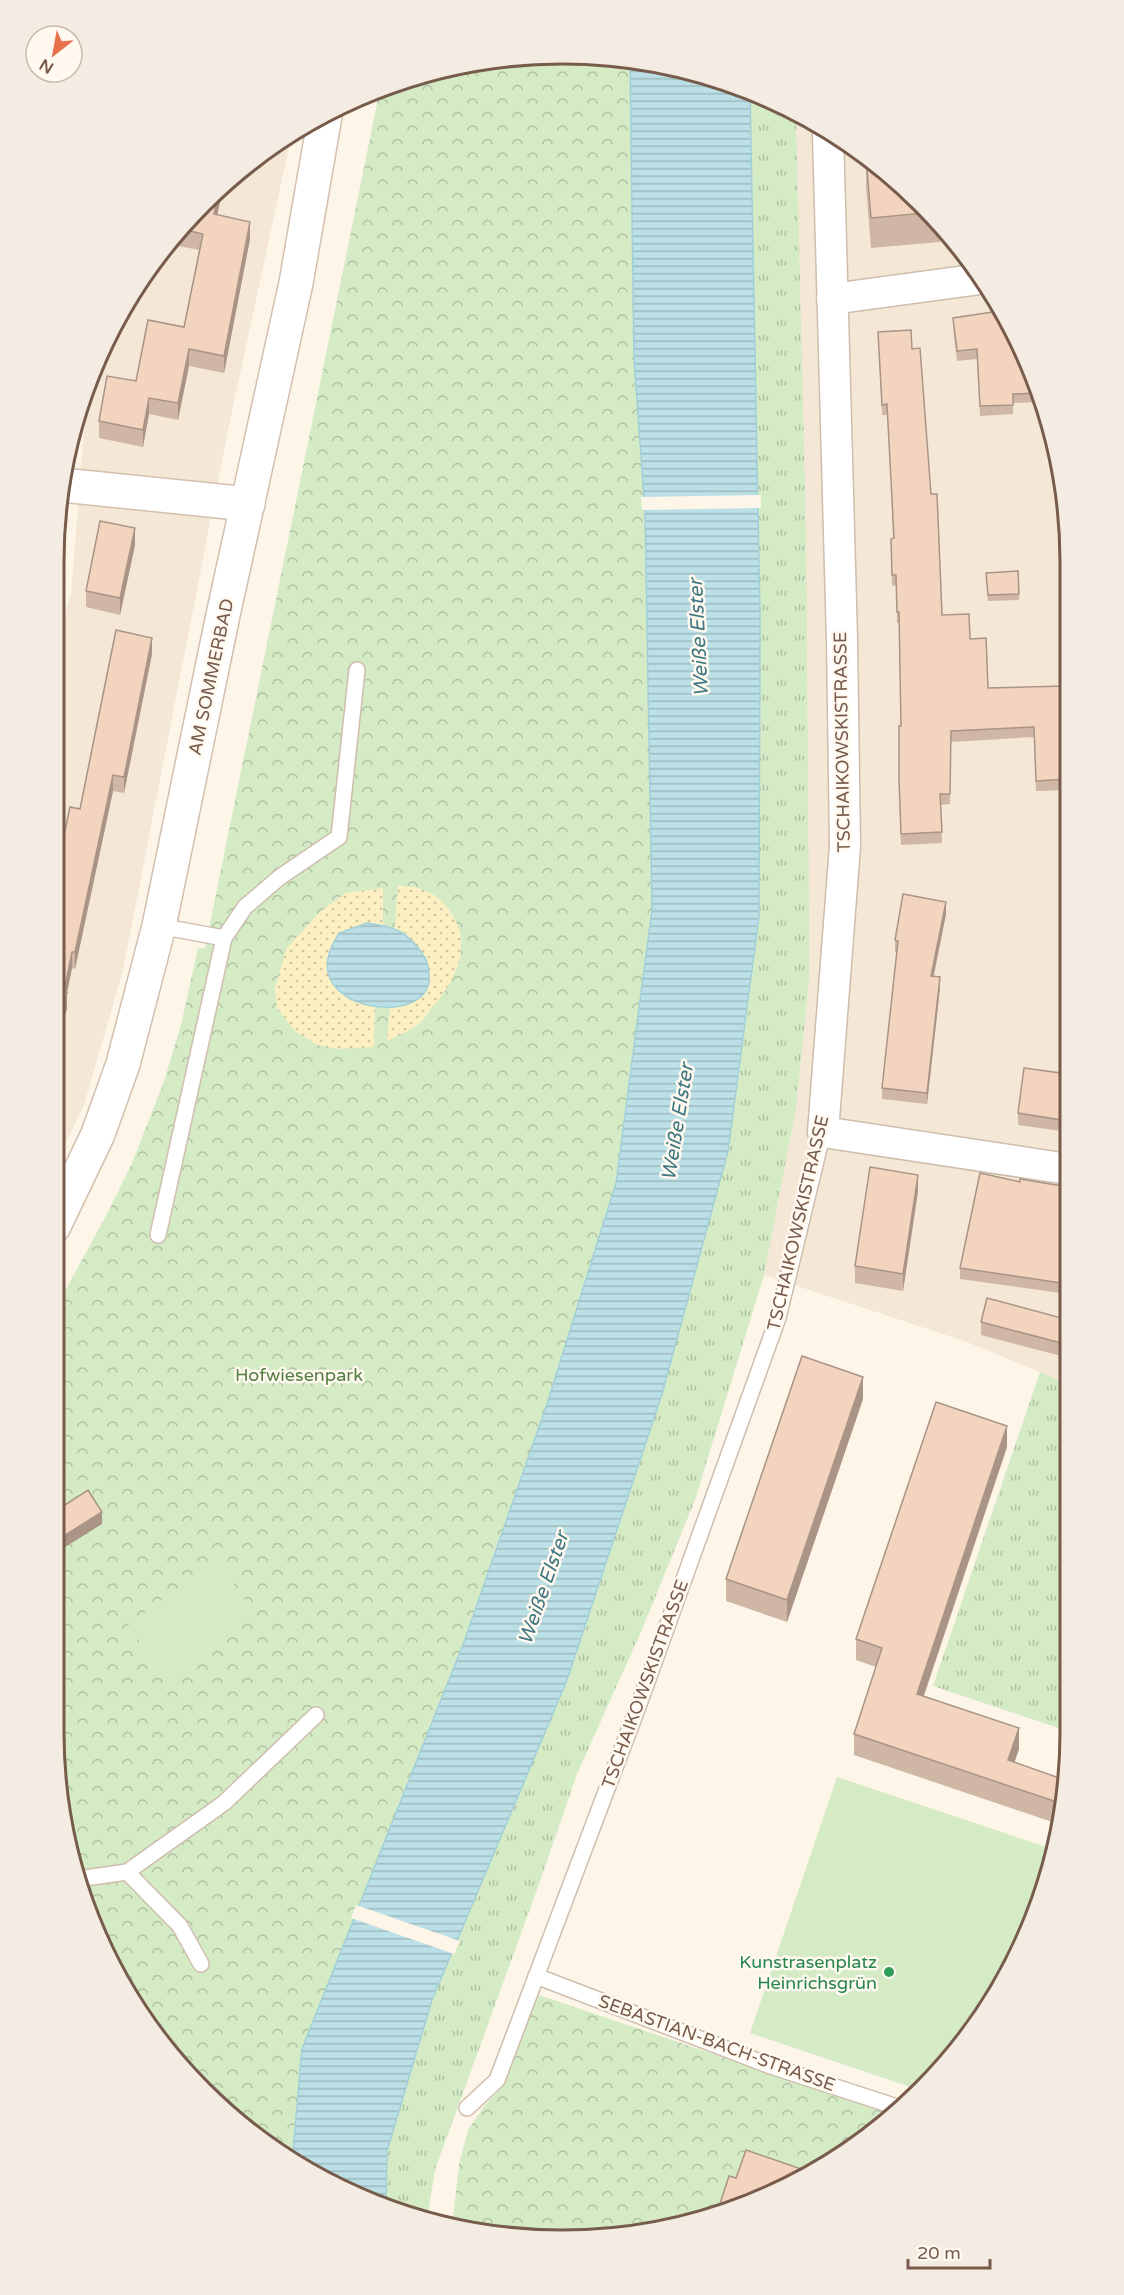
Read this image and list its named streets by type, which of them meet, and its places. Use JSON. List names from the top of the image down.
{
  "streets": {
    "main road": ["AM SOMMERBAD"],
    "street": ["TSCHAIKOWSKISTRASSE"],
    "lane": ["SEBASTIAN-BACH-STRASSE"]
  },
  "crossings": [
    ["TSCHAIKOWSKISTRASSE", "SEBASTIAN-BACH-STRASSE"]
  ],
  "water": ["Weiße Elster"],
  "parks": ["Hofwiesenpark"],
  "places": ["Kunstrasenplatz Heinrichsgrün"],
  "scale_bar": "20 m",
  "north": "bottom left"
}
